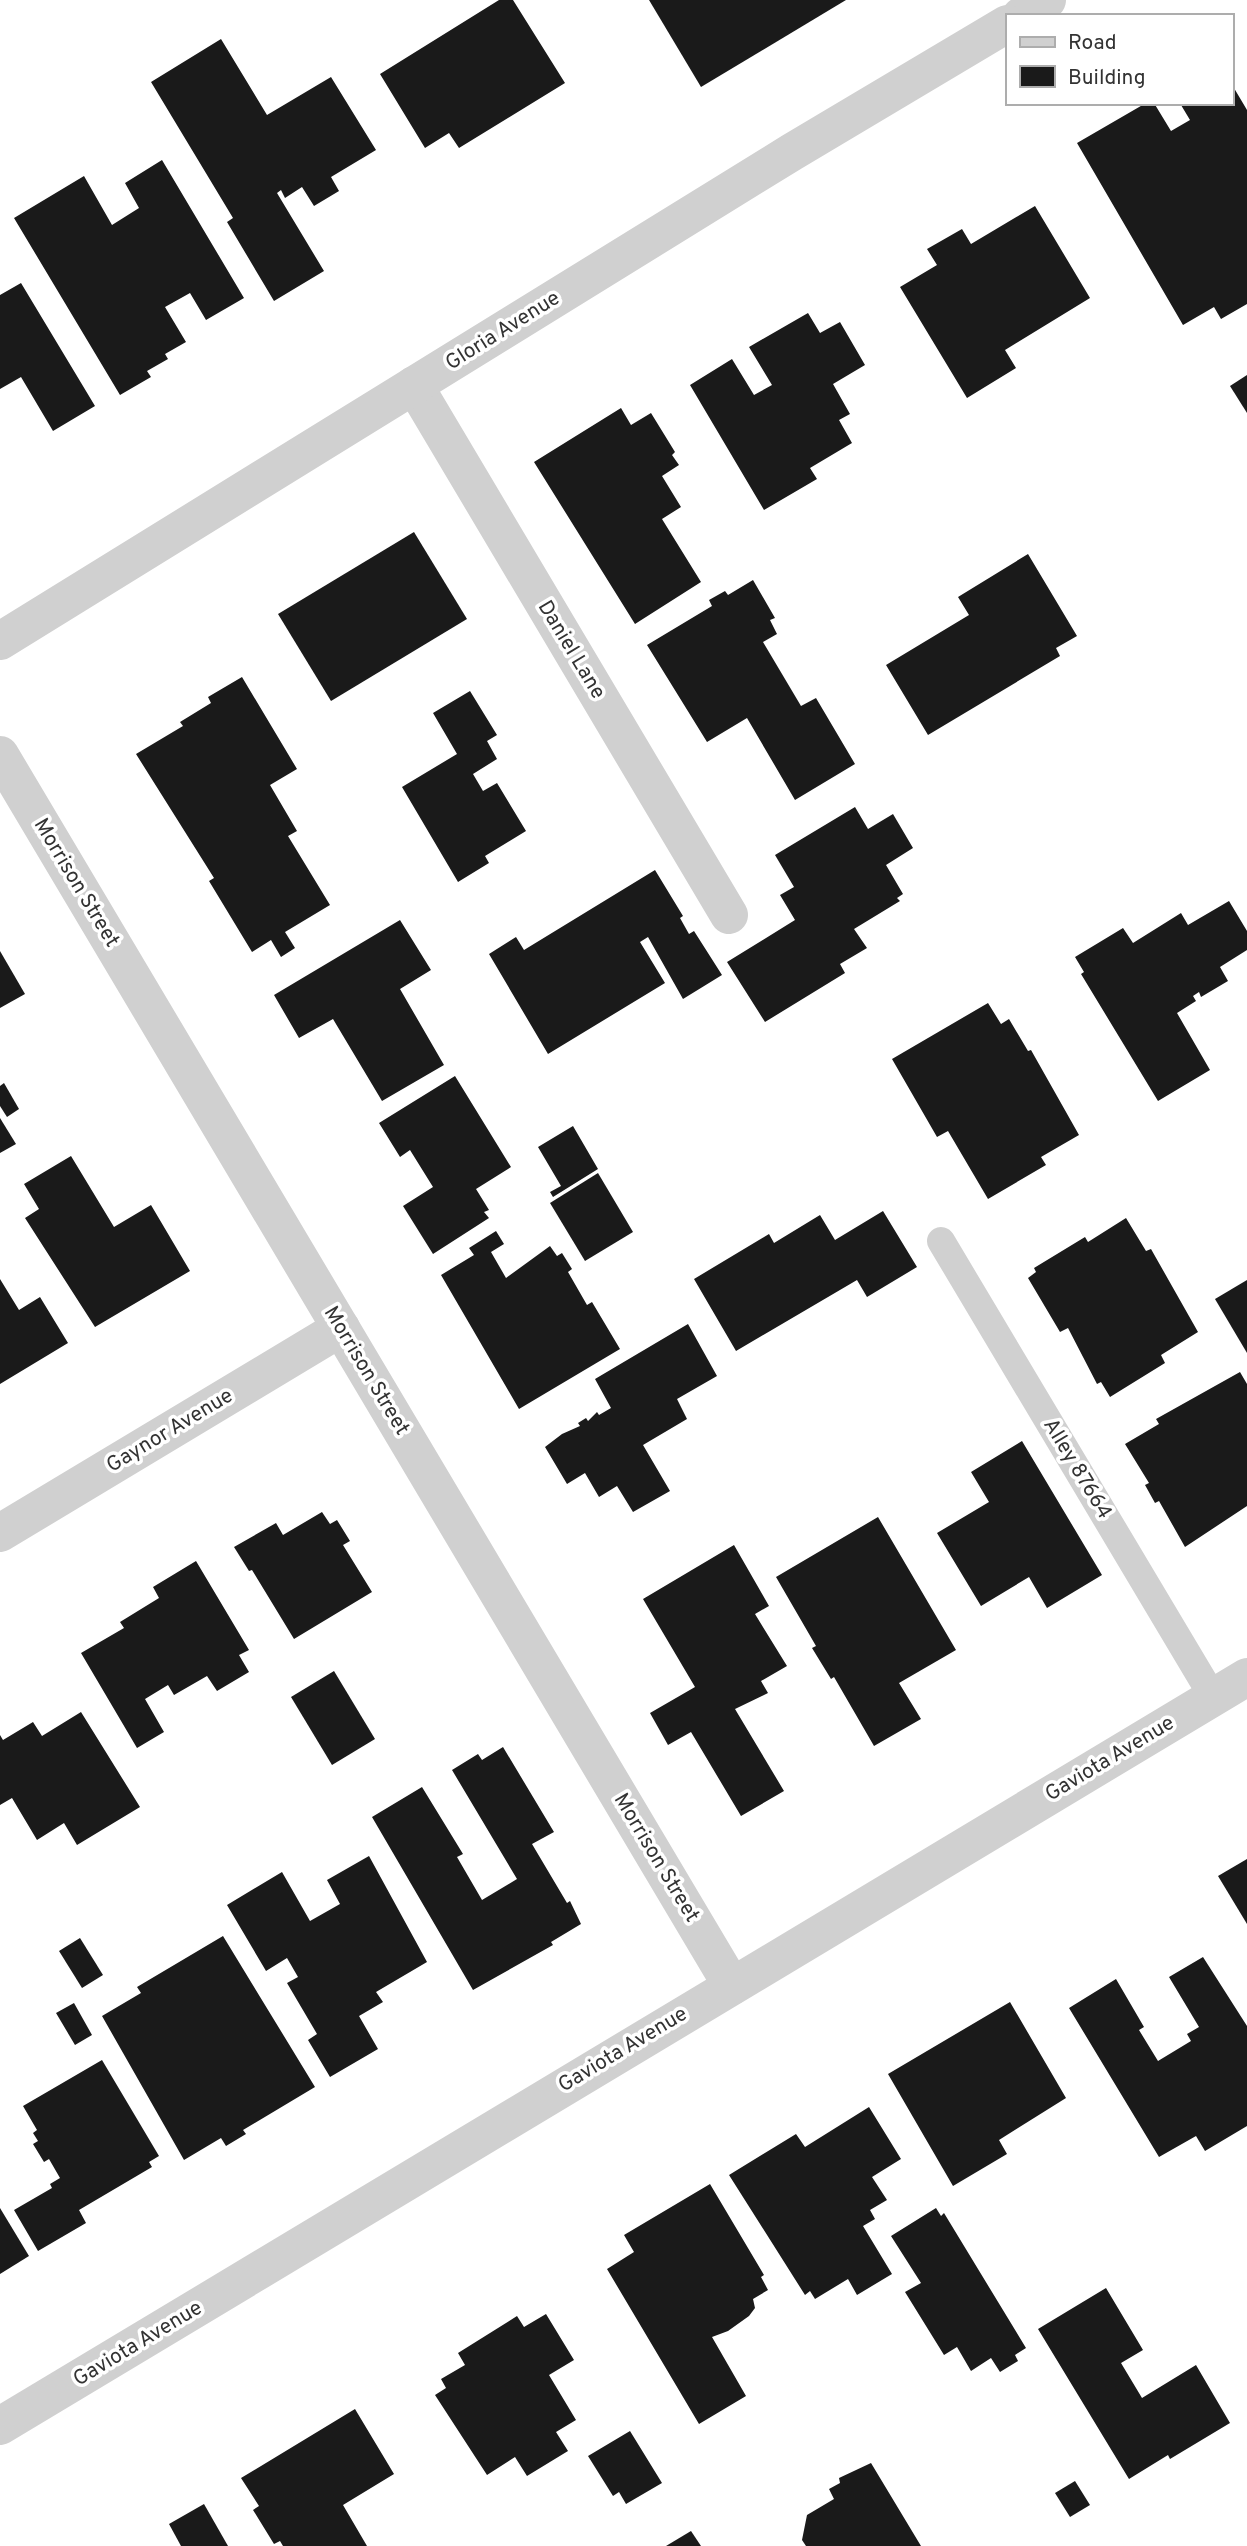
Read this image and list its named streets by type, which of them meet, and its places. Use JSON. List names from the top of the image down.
{
  "streets": {
    "street": [
      "Gloria Avenue",
      "Daniel Lane",
      "Morrison Street",
      "Gaynor Avenue",
      "Gaviota Avenue"
    ],
    "lane": ["Alley 87664"]
  },
  "crossings": [
    ["Gloria Avenue", "Daniel Lane"],
    ["Morrison Street", "Gaynor Avenue"],
    ["Morrison Street", "Gaviota Avenue"],
    ["Alley 87664", "Gaviota Avenue"]
  ],
  "legend": ["Road", "Building"]
}
